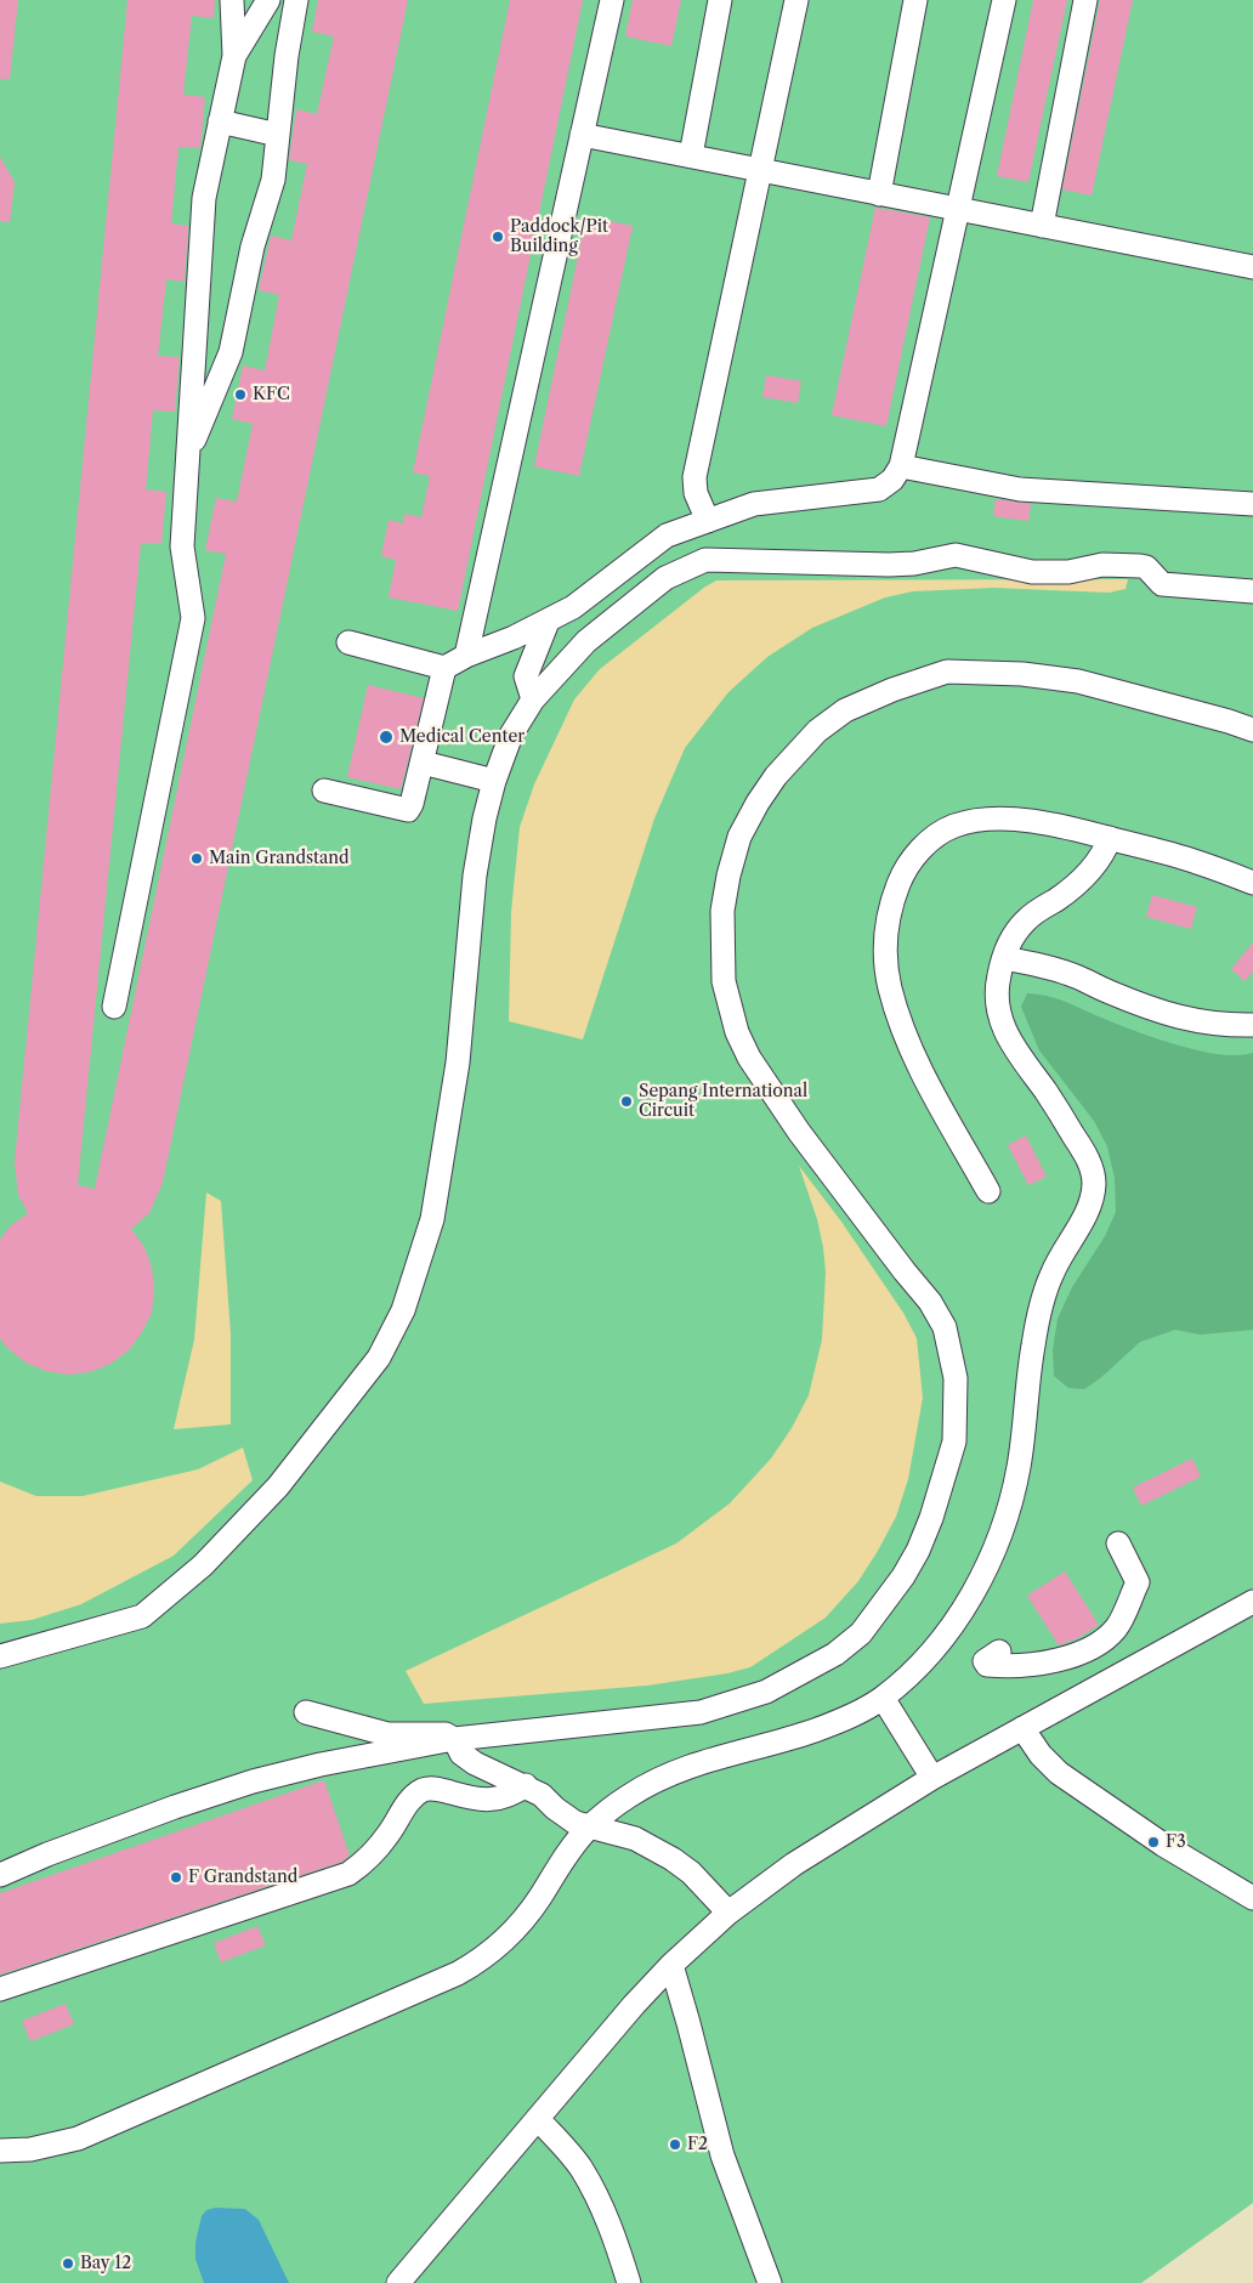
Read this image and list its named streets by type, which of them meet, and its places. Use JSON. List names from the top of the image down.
{
  "places": [
    "Paddock/Pit Building",
    "KFC",
    "Medical Center",
    "Main Grandstand",
    "Sepang International Circuit",
    "F3",
    "F Grandstand",
    "F2",
    "Bay 12"
  ]
}
